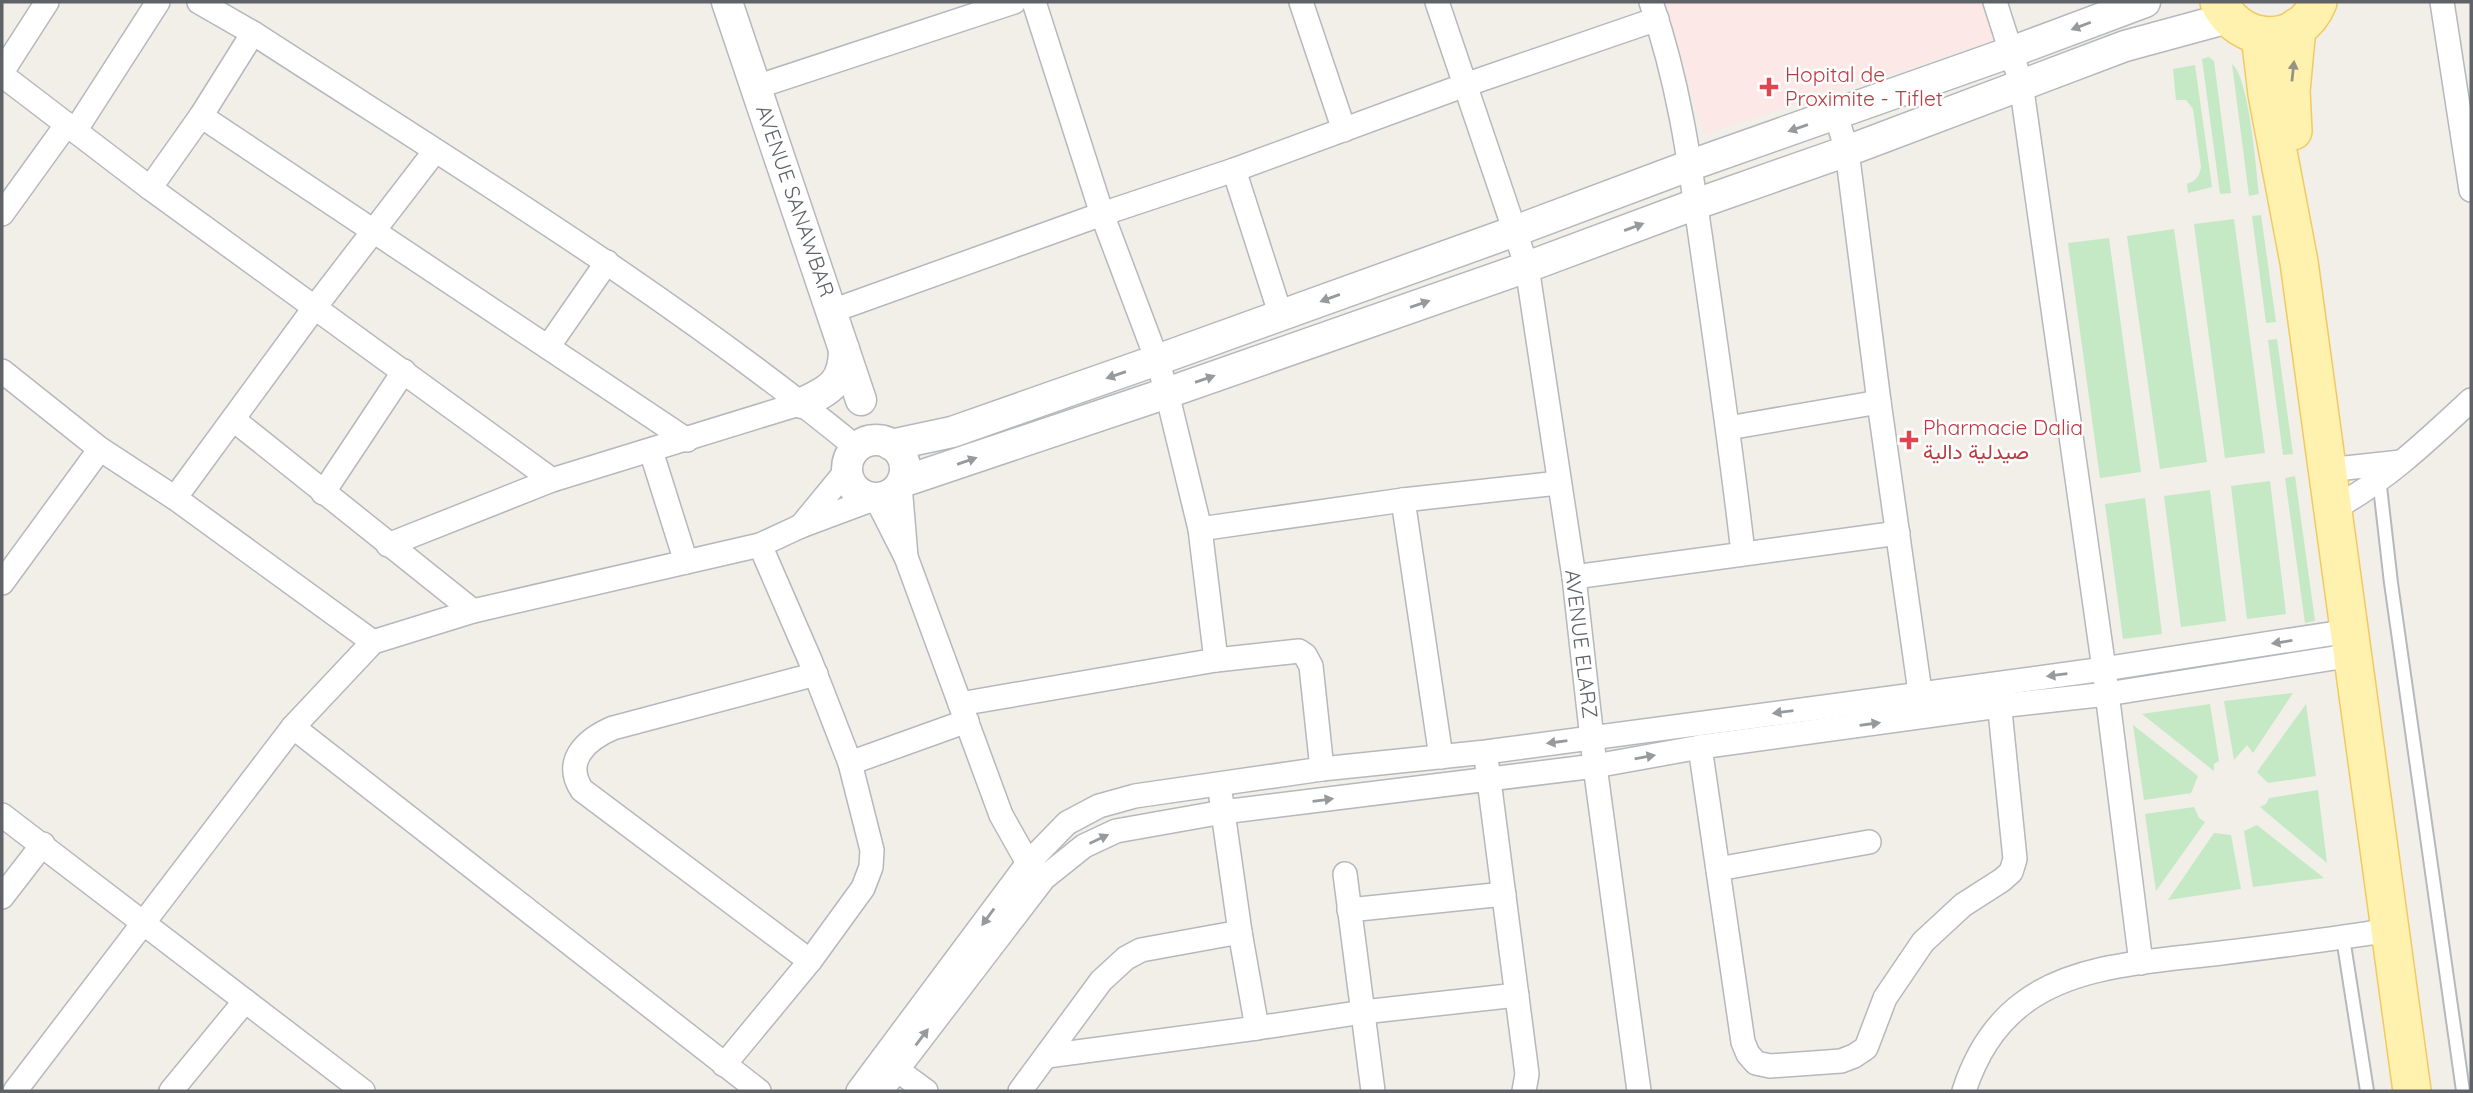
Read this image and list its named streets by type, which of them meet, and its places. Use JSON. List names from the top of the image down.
{
  "streets": {
    "street": ["AVENUE SANAWBAR", "AVENUE ELARZ"]
  },
  "places": {
    "health": ["Hopital de Proximite - Tiflet", "Pharmacie Dalia صيدلية دالية"]
  }
}
